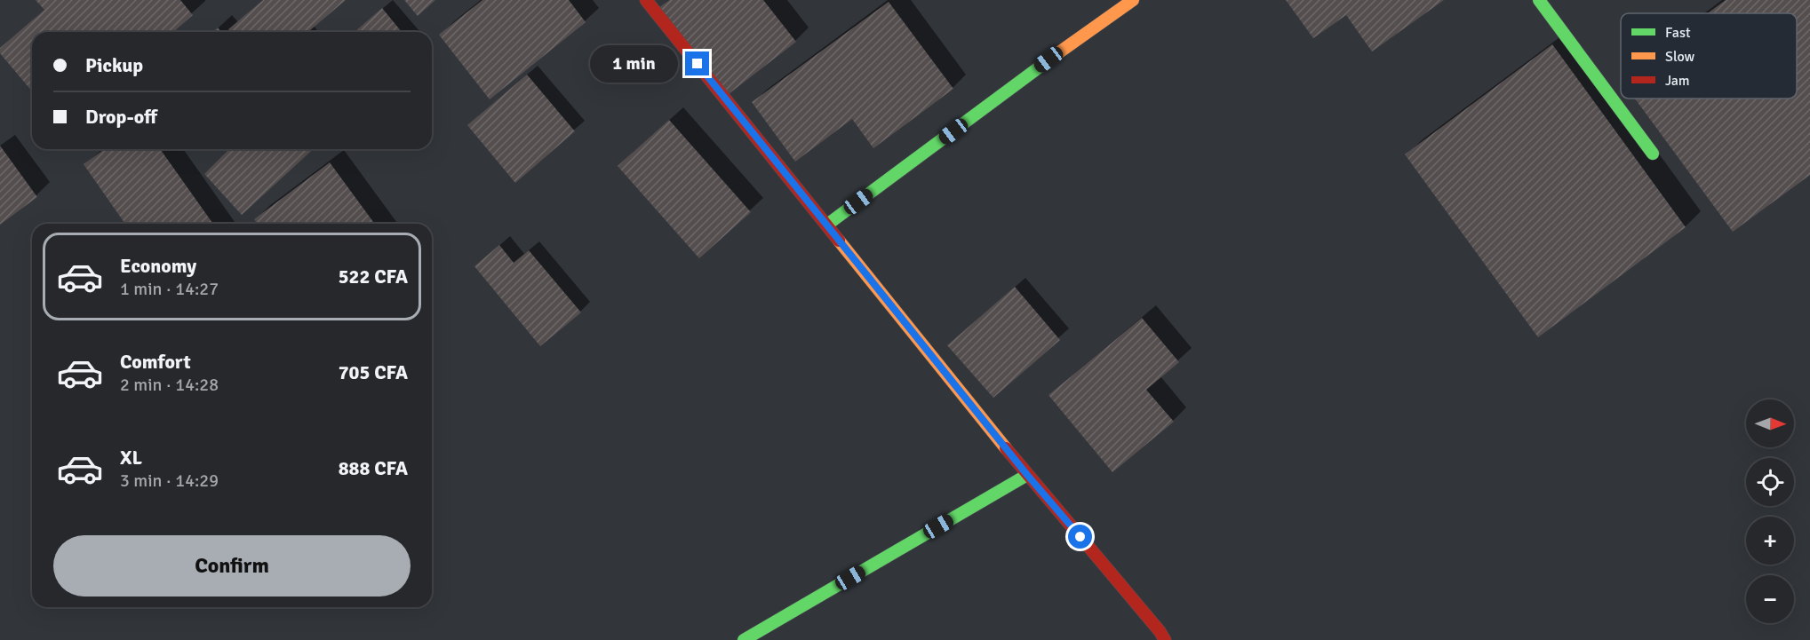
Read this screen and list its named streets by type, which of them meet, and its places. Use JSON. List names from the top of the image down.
{
  "legend": ["Fast", "Slow", "Jam"],
  "north": "right",
  "page": {
    "banner": ["Pickup", "Drop-off"],
    "bubble": "1 min",
    "list": [
      {
        "name": "Economy",
        "note": "1 min · 14:27",
        "value": "522 CFA"
      },
      {
        "name": "Comfort",
        "note": "2 min · 14:28",
        "value": "705 CFA"
      },
      {
        "name": "XL",
        "note": "3 min · 14:29",
        "value": "888 CFA"
      }
    ],
    "map_buttons": ["+", "−"],
    "buttons": "Confirm"
  }
}
